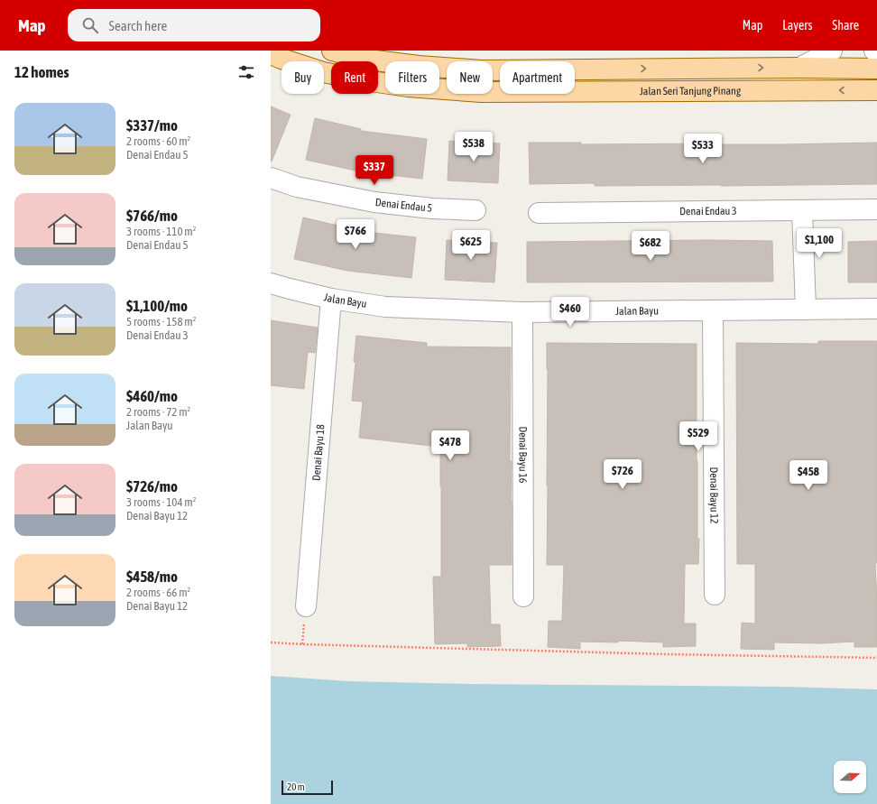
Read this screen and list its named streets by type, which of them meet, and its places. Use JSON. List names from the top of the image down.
{
  "streets": {
    "main road": ["Jalan Seri Tanjung Pinang"],
    "street": [
      "Denai Endau 5",
      "Denai Endau 3",
      "Jalan Bayu",
      "Denai Bayu 18",
      "Denai Bayu 16",
      "Denai Bayu 12"
    ]
  },
  "crossings": [
    ["Jalan Bayu", "Denai Bayu 18"],
    ["Jalan Bayu", "Denai Bayu 16"],
    ["Jalan Bayu", "Denai Bayu 12"]
  ],
  "scale_bar": "20 m",
  "north": "right",
  "page": {
    "header": "Map",
    "search": "Search here",
    "nav": ["Map", "Layers", "Share"],
    "heading": "12 homes",
    "chip": [
      "Buy",
      "Rent",
      "Filters",
      "New",
      "Apartment"
    ],
    "list": [
      {
        "name": "$337/mo",
        "note": "2 rooms · 60 m² · Denai Endau 5"
      },
      {
        "name": "$766/mo",
        "note": "3 rooms · 110 m² · Denai Endau 5"
      },
      {
        "name": "$1,100/mo",
        "note": "5 rooms · 158 m² · Denai Endau 3"
      },
      {
        "name": "$460/mo",
        "note": "2 rooms · 72 m² · Jalan Bayu"
      },
      {
        "name": "$726/mo",
        "note": "3 rooms · 104 m² · Denai Bayu 12"
      },
      {
        "name": "$458/mo",
        "note": "2 rooms · 66 m² · Denai Bayu 12"
      }
    ],
    "price": [
      "$538",
      "$533",
      "$337",
      "$766",
      "$1,100",
      "$625",
      "$682",
      "$460",
      "$529",
      "$478",
      "$726",
      "$458"
    ],
    "scale": "20 m"
  }
}
